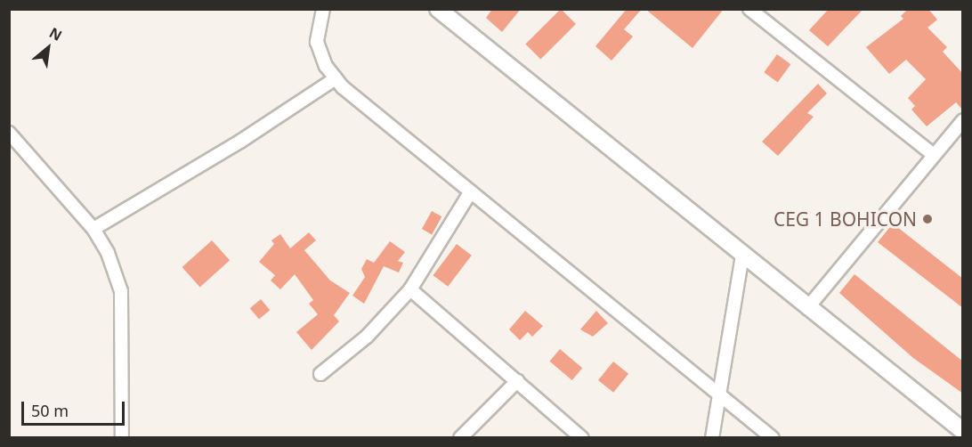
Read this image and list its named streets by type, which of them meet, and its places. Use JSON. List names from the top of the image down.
{
  "places": ["CEG 1 BOHICON"],
  "scale_bar": "50 m",
  "north": "top right"
}
